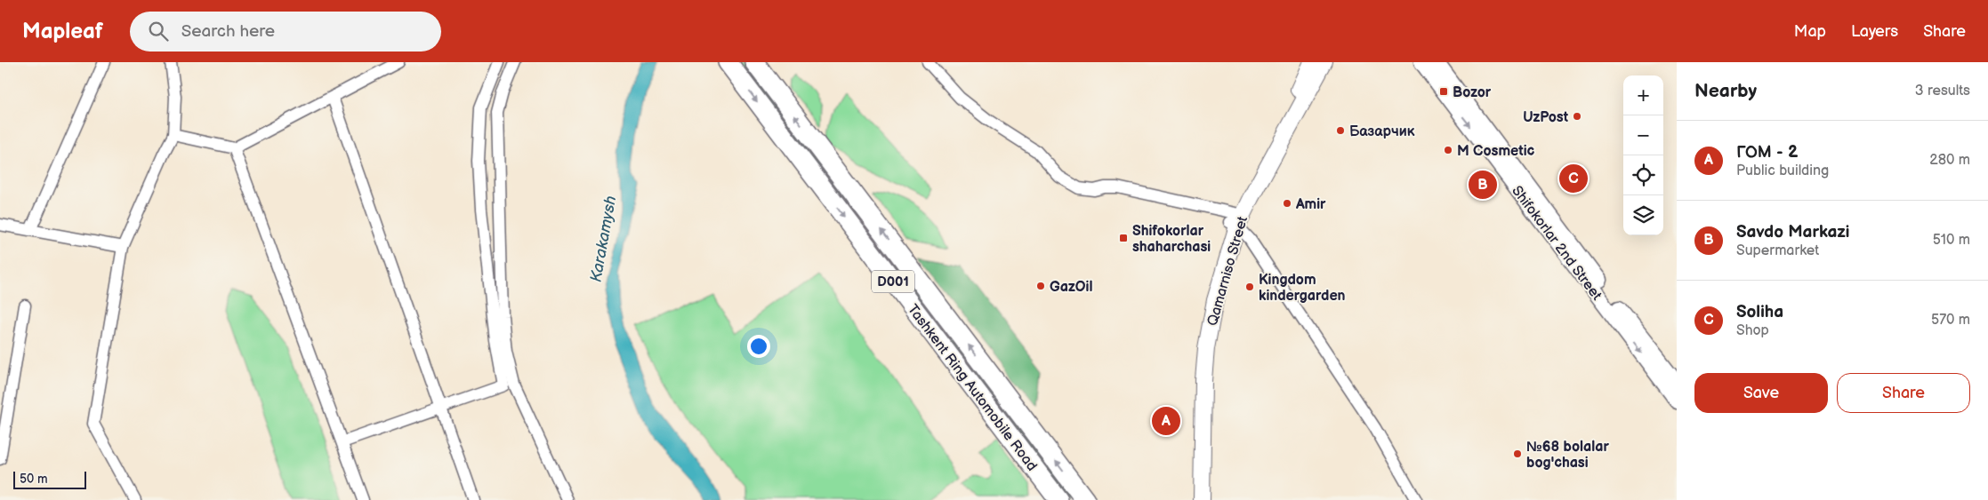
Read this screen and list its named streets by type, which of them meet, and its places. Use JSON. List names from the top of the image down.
{
  "streets": {
    "highway": ["D001", "Tashkent Ring Automobile Road"],
    "main road": ["Qamarniso Street"],
    "street": ["Shifokorlar 2nd Street"]
  },
  "water": ["Karakamysh"],
  "places": {
    "transit": ["Bozor", "Shifokorlar shaharchasi"],
    "other": [
      "UzPost",
      "Базарчик",
      "M Cosmetic",
      "Amir",
      "GazOil",
      "Kingdom kindergarden",
      "№68 bolalar bog'chasi"
    ]
  },
  "scale_bar": "50 m",
  "page": {
    "header": "Mapleaf",
    "search": "Search here",
    "nav": ["Map", "Layers", "Share"],
    "heading": ["Nearby", "3 results"],
    "map_buttons": ["+", "−"],
    "list": [
      {
        "mark": "A",
        "name": "ГОМ - 2",
        "note": "Public building",
        "value": "280 m"
      },
      {
        "mark": "B",
        "name": "Savdo Markazi",
        "note": "Supermarket",
        "value": "510 m"
      },
      {
        "mark": "C",
        "name": "Soliha",
        "note": "Shop",
        "value": "570 m"
      }
    ],
    "pins": ["C", "B", "A"],
    "buttons": ["Save", "Share"],
    "scale": "50 m"
  }
}
